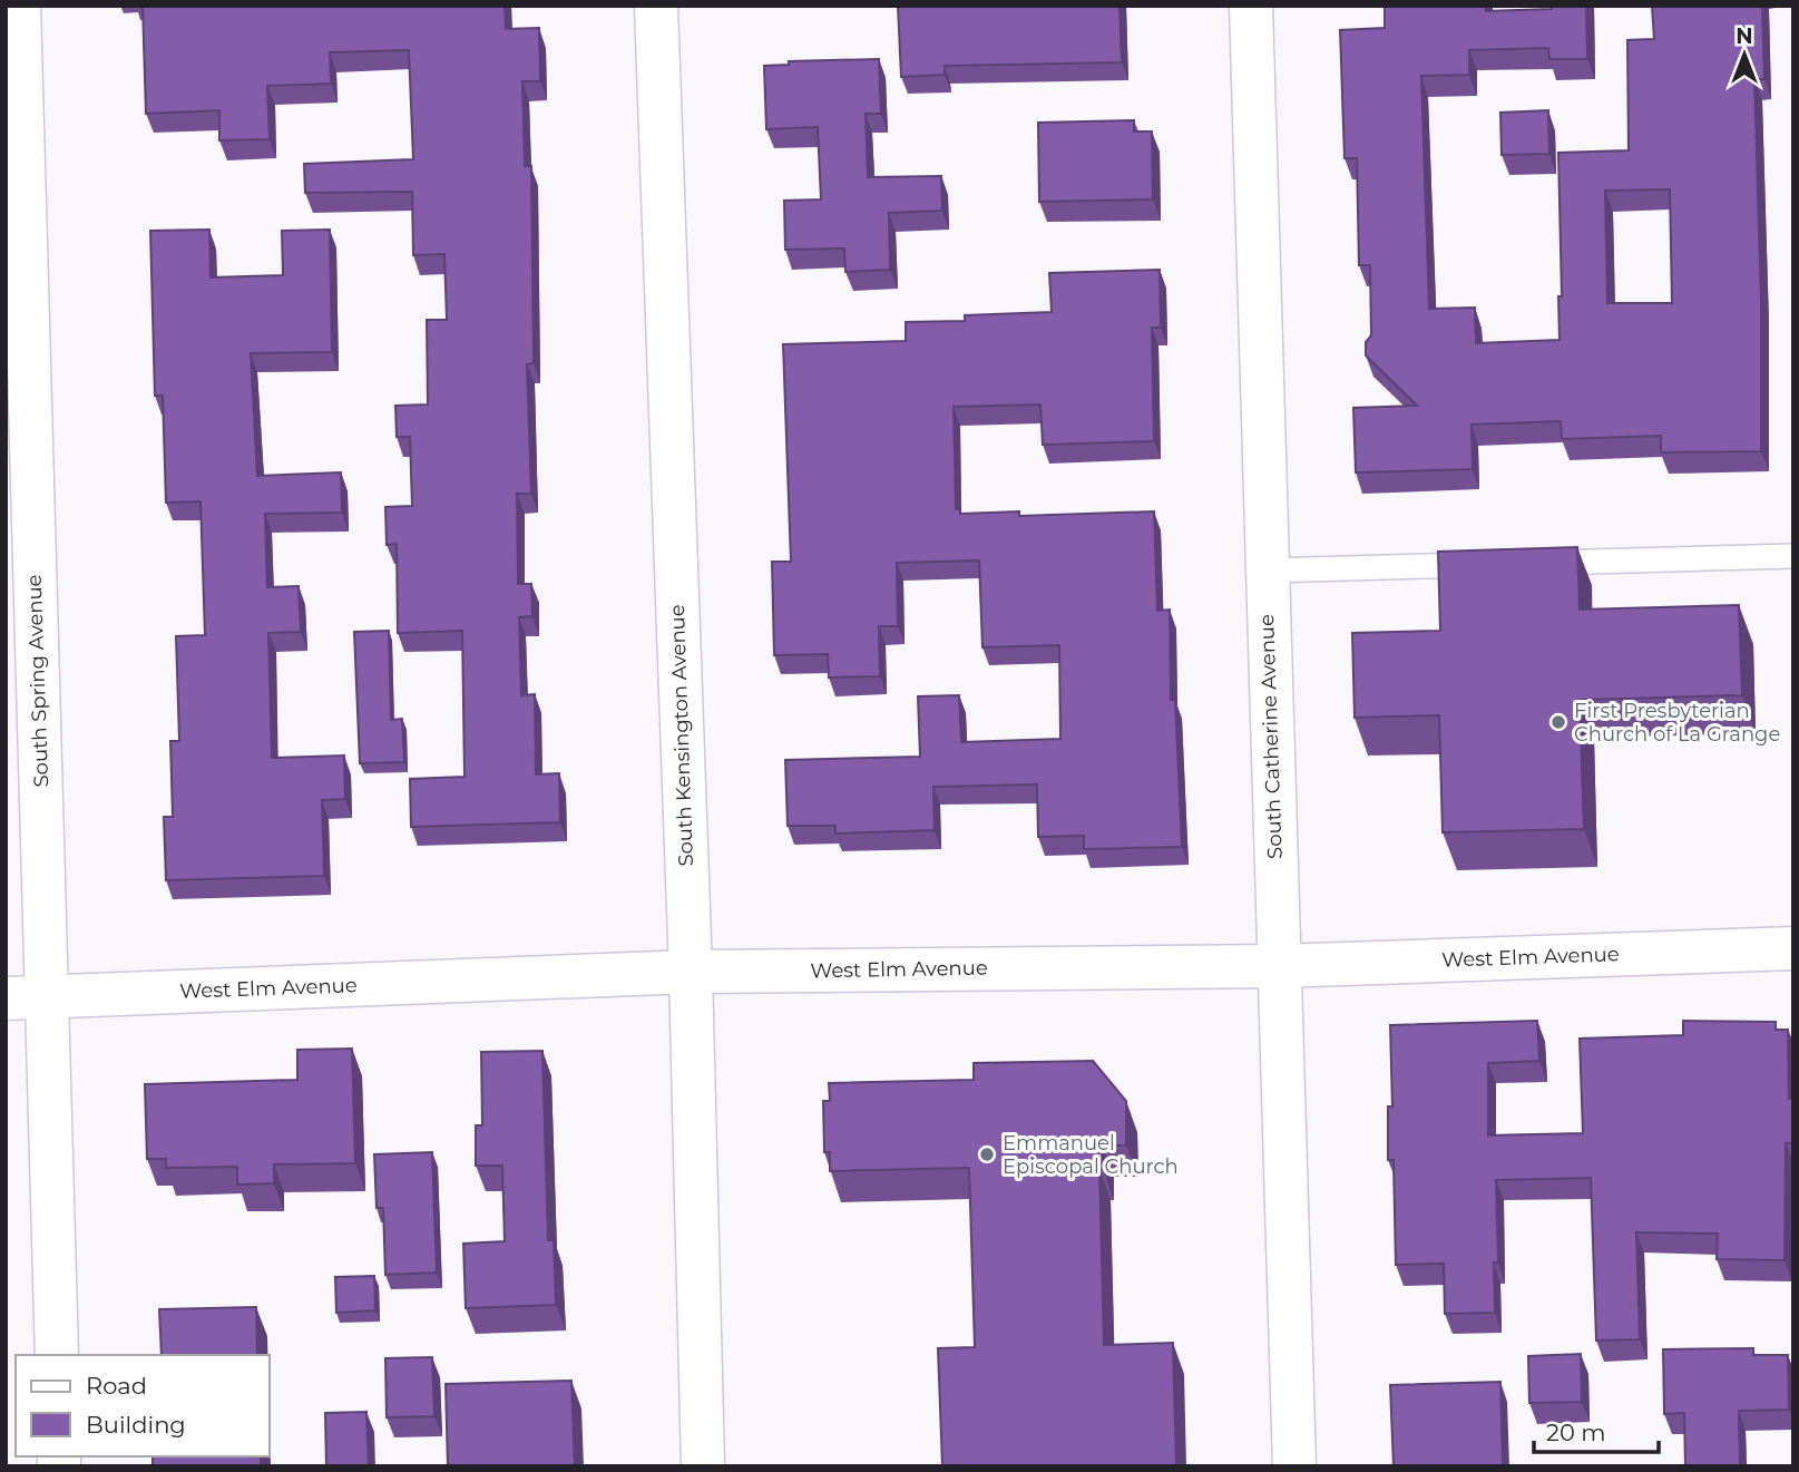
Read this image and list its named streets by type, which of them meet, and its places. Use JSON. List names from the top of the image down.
{
  "streets": {
    "street": [
      "South Spring Avenue",
      "South Kensington Avenue",
      "South Catherine Avenue",
      "West Elm Avenue"
    ]
  },
  "crossings": [
    ["South Spring Avenue", "West Elm Avenue"],
    ["South Kensington Avenue", "West Elm Avenue"],
    ["South Catherine Avenue", "West Elm Avenue"]
  ],
  "places": ["First Presbyterian Church of La Grange", "Emmanuel Episcopal Church"],
  "legend": ["Road", "Building"],
  "scale_bar": "20 m",
  "north": "top"
}
